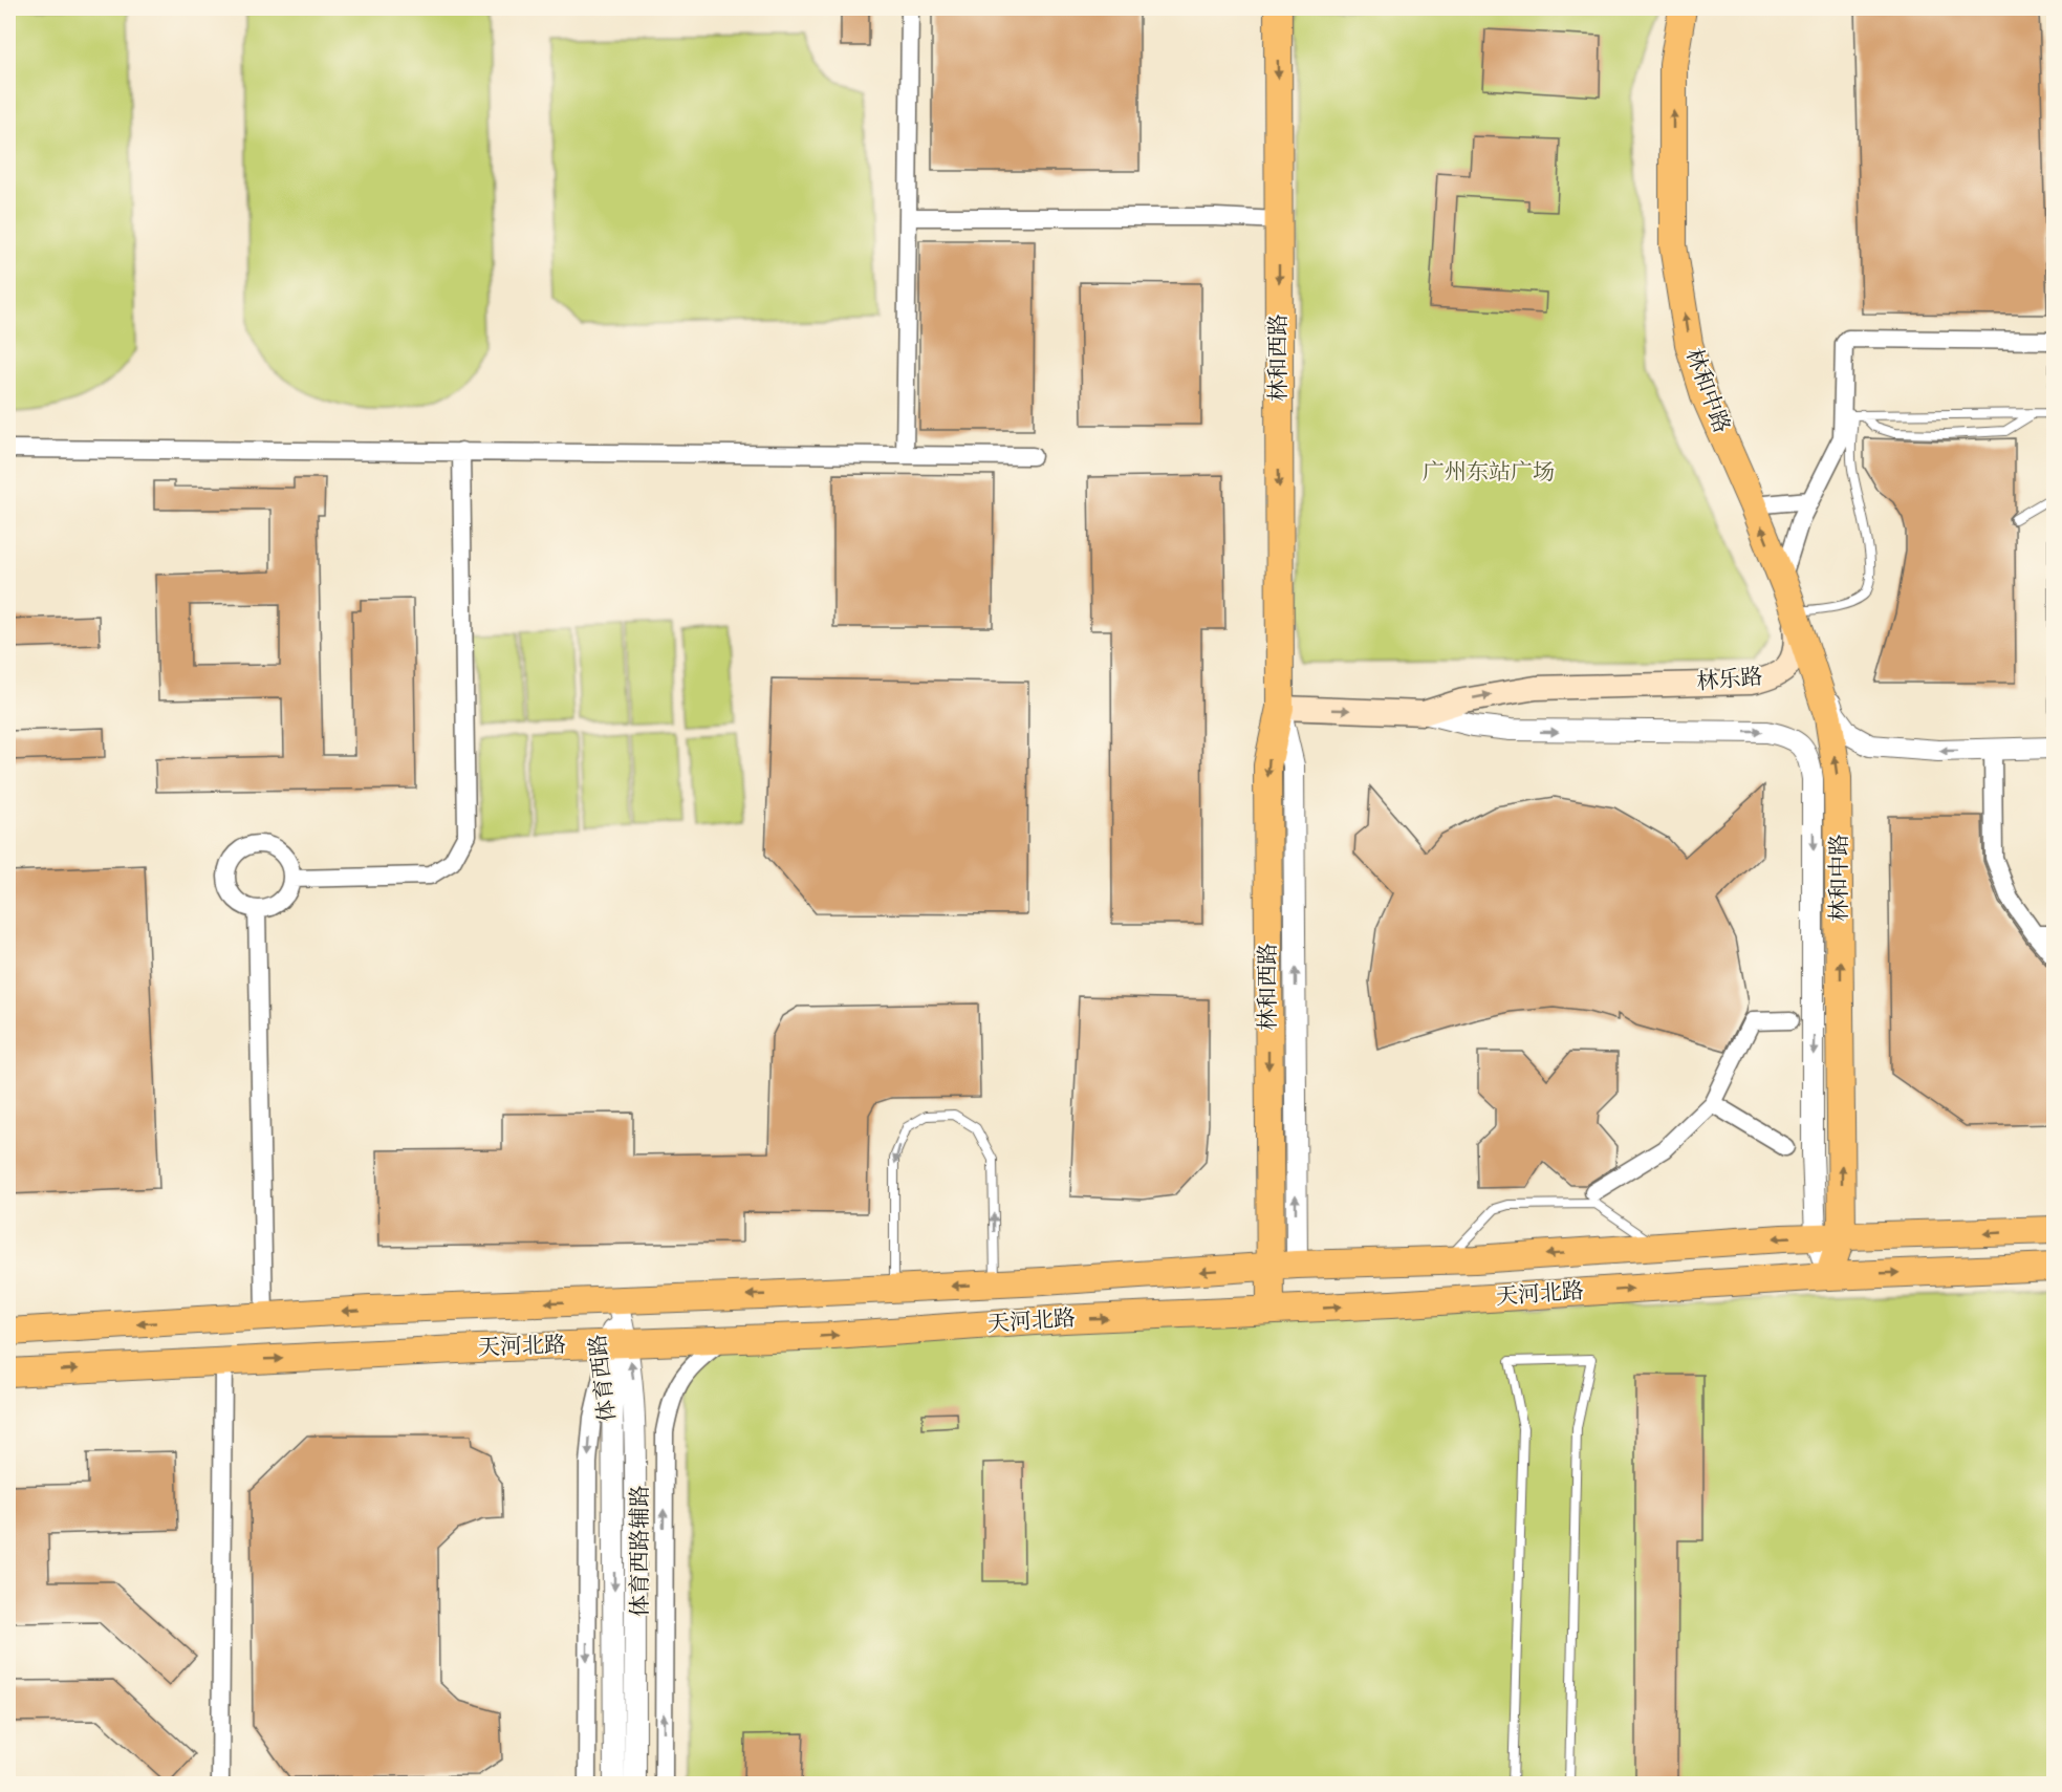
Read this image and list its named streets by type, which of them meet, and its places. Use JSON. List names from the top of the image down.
{
  "streets": {
    "main road": [
      "林和西路",
      "林和中路",
      "林乐路",
      "天河北路"
    ],
    "street": ["体育西路", "体育西路辅路"]
  },
  "crossings": [
    ["林和西路", "林乐路"],
    ["林和西路", "天河北路"],
    ["林和中路", "林乐路"],
    ["林和中路", "天河北路"],
    ["天河北路", "体育西路"],
    ["天河北路", "体育西路辅路"]
  ],
  "one_way": ["林乐路"],
  "parks": ["广州东站广场"]
}
